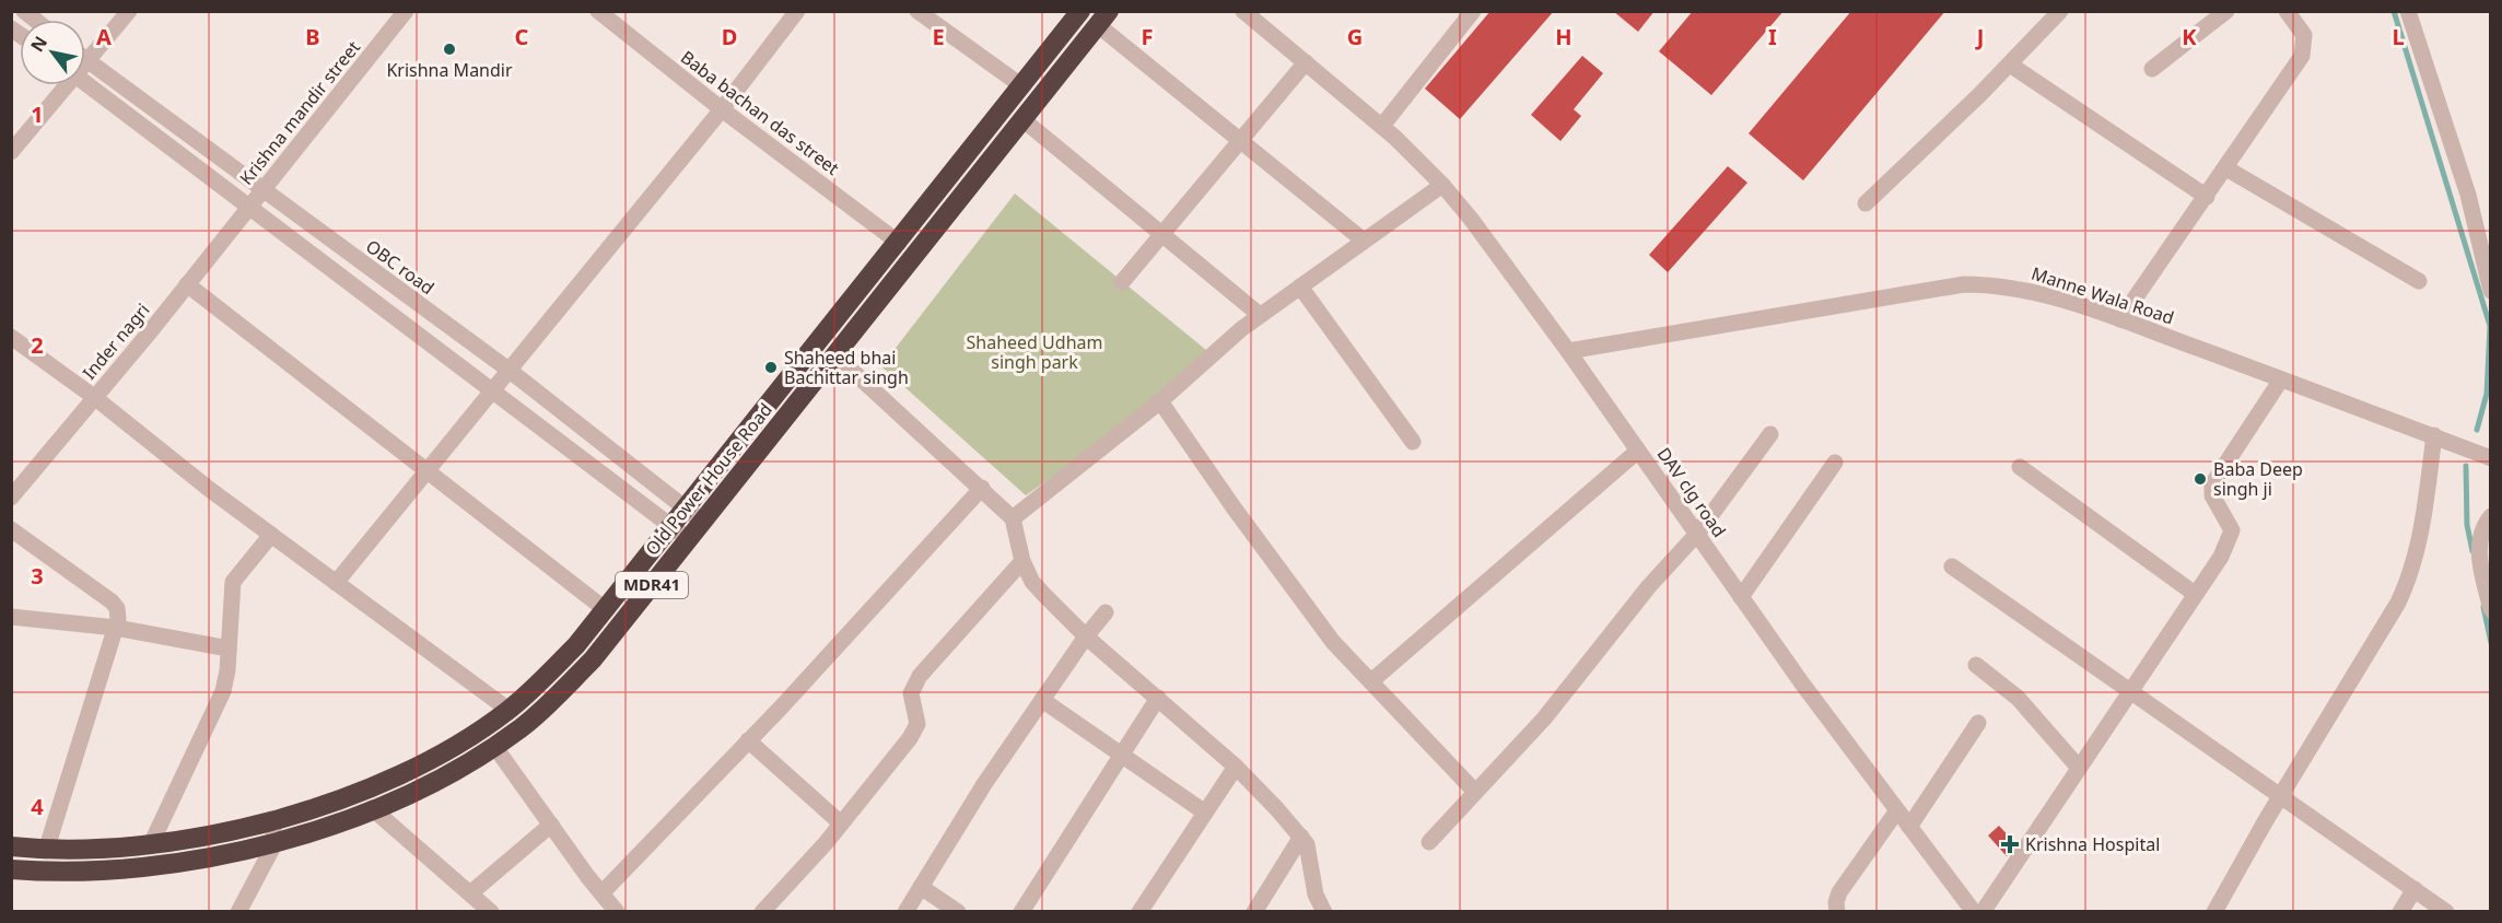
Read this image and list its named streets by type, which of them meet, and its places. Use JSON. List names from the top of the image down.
{
  "streets": {
    "highway": ["Old Power House Road", "MDR41"],
    "street": [
      "Krishna mandir street",
      "Baba bachan das street",
      "OBC road",
      "Manne Wala Road",
      "Inder nagri",
      "DAV clg road"
    ]
  },
  "crossings": [
    ["Krishna mandir street", "OBC road"],
    ["Krishna mandir street", "Inder nagri"],
    ["Baba bachan das street", "Old Power House Road"],
    ["OBC road", "Old Power House Road"],
    ["Manne Wala Road", "DAV clg road"]
  ],
  "parks": ["Shaheed Udham singh park"],
  "places": {
    "other": ["Krishna Mandir", "Shaheed bhai Bachittar singh", "Baba Deep singh ji"],
    "health": ["Krishna Hospital"]
  },
  "north": "top left",
  "grid": {
    "columns": [
      "A",
      "B",
      "C",
      "D",
      "E",
      "F",
      "G",
      "H",
      "I",
      "J",
      "K",
      "L"
    ],
    "rows": [
      "1",
      "2",
      "3",
      "4"
    ]
  }
}
